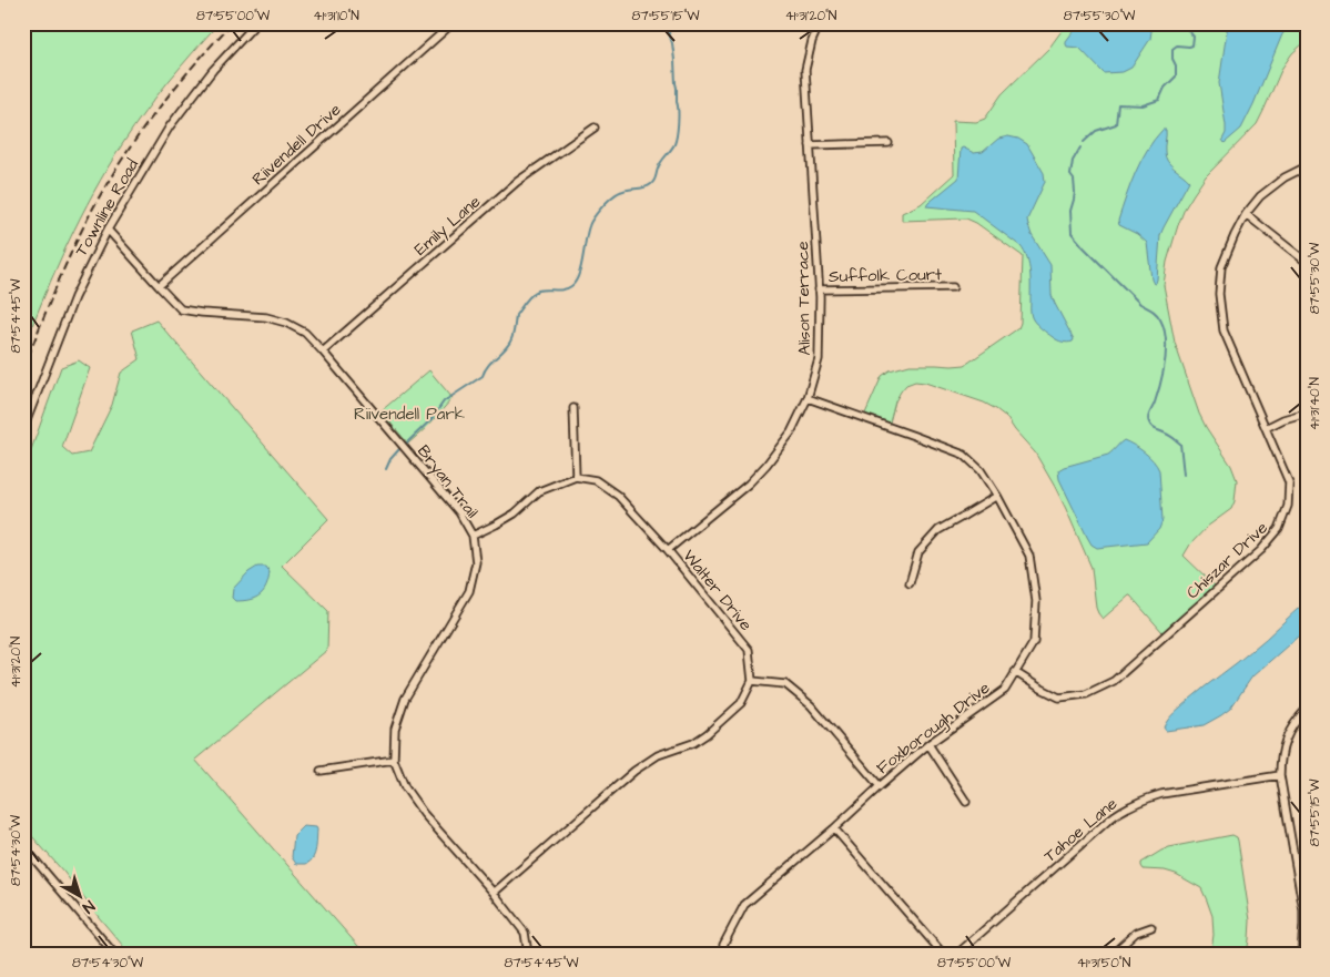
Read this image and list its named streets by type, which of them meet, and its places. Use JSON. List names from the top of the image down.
{
  "streets": {
    "street": [
      "Riivendell Drive",
      "Townline Road",
      "Emily Lane",
      "Suffolk Court",
      "Alison Terrace",
      "Bryan Trail",
      "Chiszar Drive",
      "Walter Drive",
      "Foxborough Drive",
      "Tahoe Lane"
    ]
  },
  "crossings": [
    ["Riivendell Drive", "Bryan Trail"],
    ["Townline Road", "Bryan Trail"],
    ["Emily Lane", "Bryan Trail"],
    ["Suffolk Court", "Alison Terrace"],
    ["Alison Terrace", "Walter Drive"],
    ["Alison Terrace", "Foxborough Drive"],
    ["Chiszar Drive", "Foxborough Drive"]
  ],
  "parks": ["Riivendell Park"],
  "north": "bottom right",
  "coordinates": [
    "87°55'00\"W",
    "41°31'10\"N",
    "87°55'15\"W",
    "41°31'20\"N",
    "87°55'30\"W",
    "87°54'45\"W",
    "41°31'40\"N",
    "87°54'30\"W",
    "41°31'50\"N"
  ]
}
